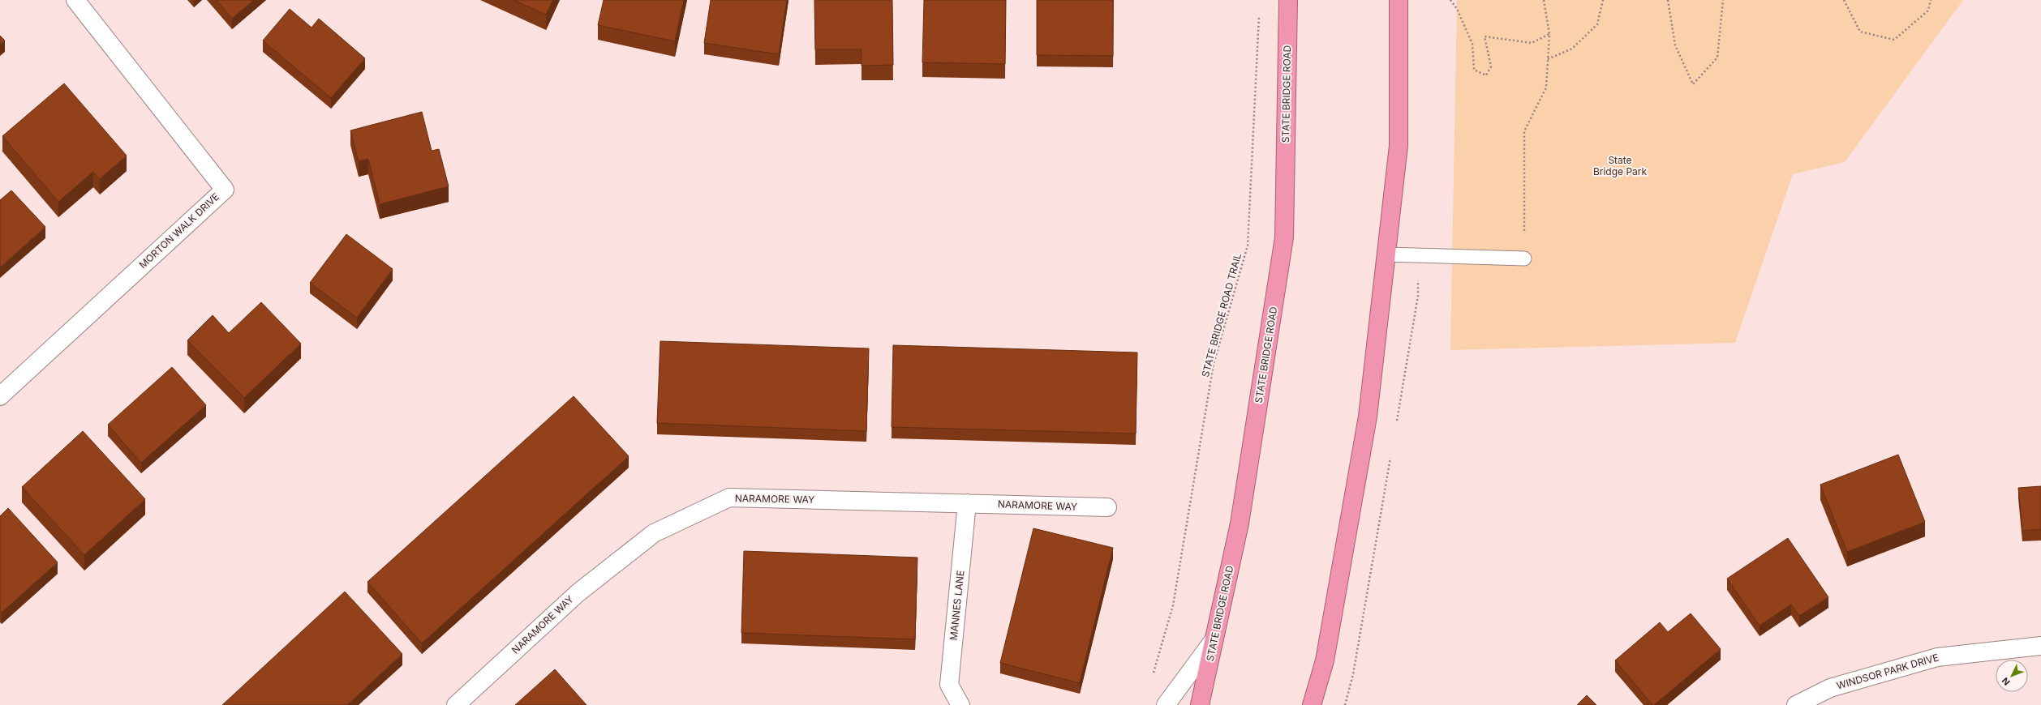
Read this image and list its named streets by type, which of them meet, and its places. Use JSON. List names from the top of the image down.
{
  "streets": {
    "highway": ["STATE BRIDGE ROAD"],
    "street": [
      "MORTON WALK DRIVE",
      "NARAMORE WAY",
      "MANNES LANE",
      "WINDSOR PARK DRIVE"
    ],
    "path": ["STATE BRIDGE ROAD TRAIL"]
  },
  "crossings": [
    ["NARAMORE WAY", "MANNES LANE"]
  ],
  "parks": ["State Bridge Park"],
  "north": "bottom left"
}
